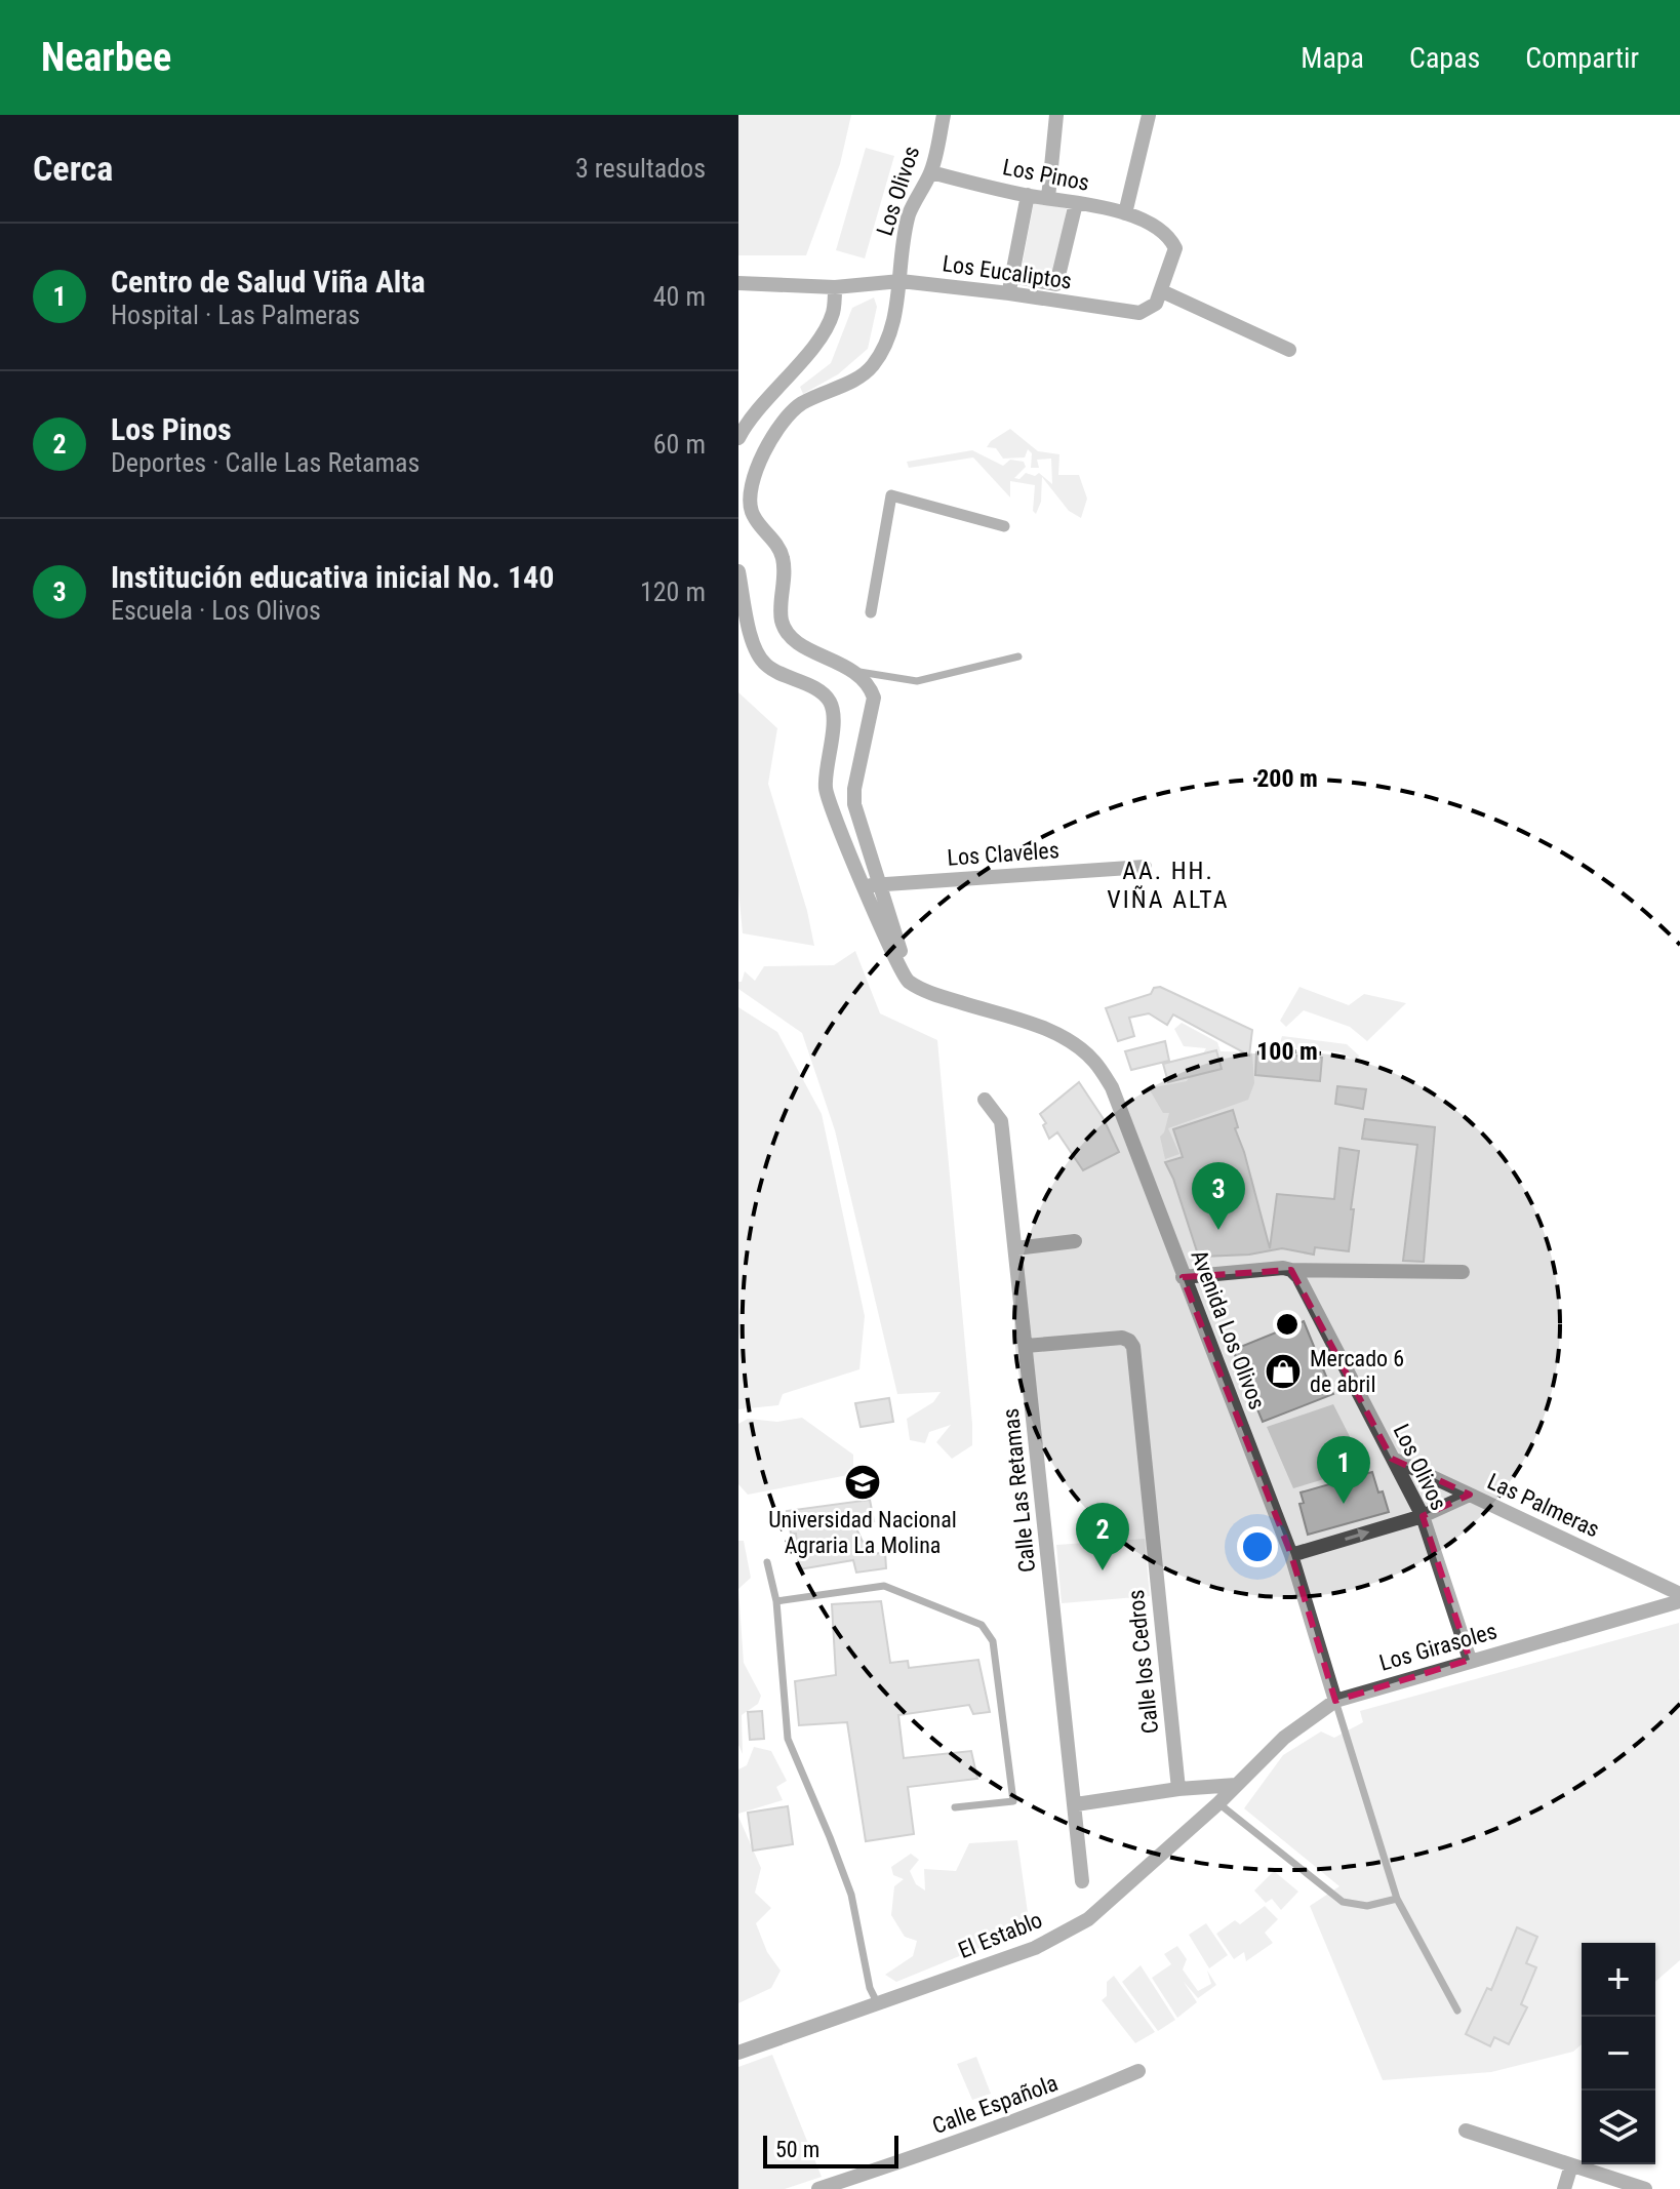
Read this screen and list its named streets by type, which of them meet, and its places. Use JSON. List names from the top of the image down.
{
  "streets": {
    "street": [
      "Los Pinos",
      "Los Olivos",
      "Los Eucaliptos",
      "Los Claveles",
      "Avenida Los Olivos",
      "Calle Las Retamas",
      "Las Palmeras",
      "Los Girasoles",
      "Calle los Cedros",
      "El Establo",
      "Calle Española"
    ]
  },
  "crossings": [
    ["Los Pinos", "Los Olivos"],
    ["Los Pinos", "Los Eucaliptos"],
    ["Los Olivos", "Los Eucaliptos"],
    ["Los Olivos", "Las Palmeras"],
    ["Los Olivos", "Los Girasoles"],
    ["Los Claveles", "Avenida Los Olivos"],
    ["Avenida Los Olivos", "Las Palmeras"],
    ["Avenida Los Olivos", "Los Girasoles"],
    ["Calle Las Retamas", "Calle los Cedros"],
    ["Los Girasoles", "El Establo"]
  ],
  "districts": ["AA. HH. VIÑA ALTA"],
  "places": {
    "shop": ["Mercado 6 de abril"],
    "school or university": ["Universidad Nacional Agraria La Molina"]
  },
  "scale_bar": "50 m",
  "page": {
    "header": "Nearbee",
    "nav": ["Mapa", "Capas", "Compartir"],
    "heading": ["Cerca", "3 resultados"],
    "list": [
      {
        "mark": "1",
        "name": "Centro de Salud Viña Alta",
        "note": "Hospital · Las Palmeras",
        "value": "40 m"
      },
      {
        "mark": "2",
        "name": "Los Pinos",
        "note": "Deportes · Calle Las Retamas",
        "value": "60 m"
      },
      {
        "mark": "3",
        "name": "Institución educativa inicial No. 140",
        "note": "Escuela · Los Olivos",
        "value": "120 m"
      }
    ],
    "pins": ["3", "1", "2"],
    "map_buttons": ["+", "−"],
    "scale": "50 m"
  },
  "rings": ["200 m", "100 m"]
}
